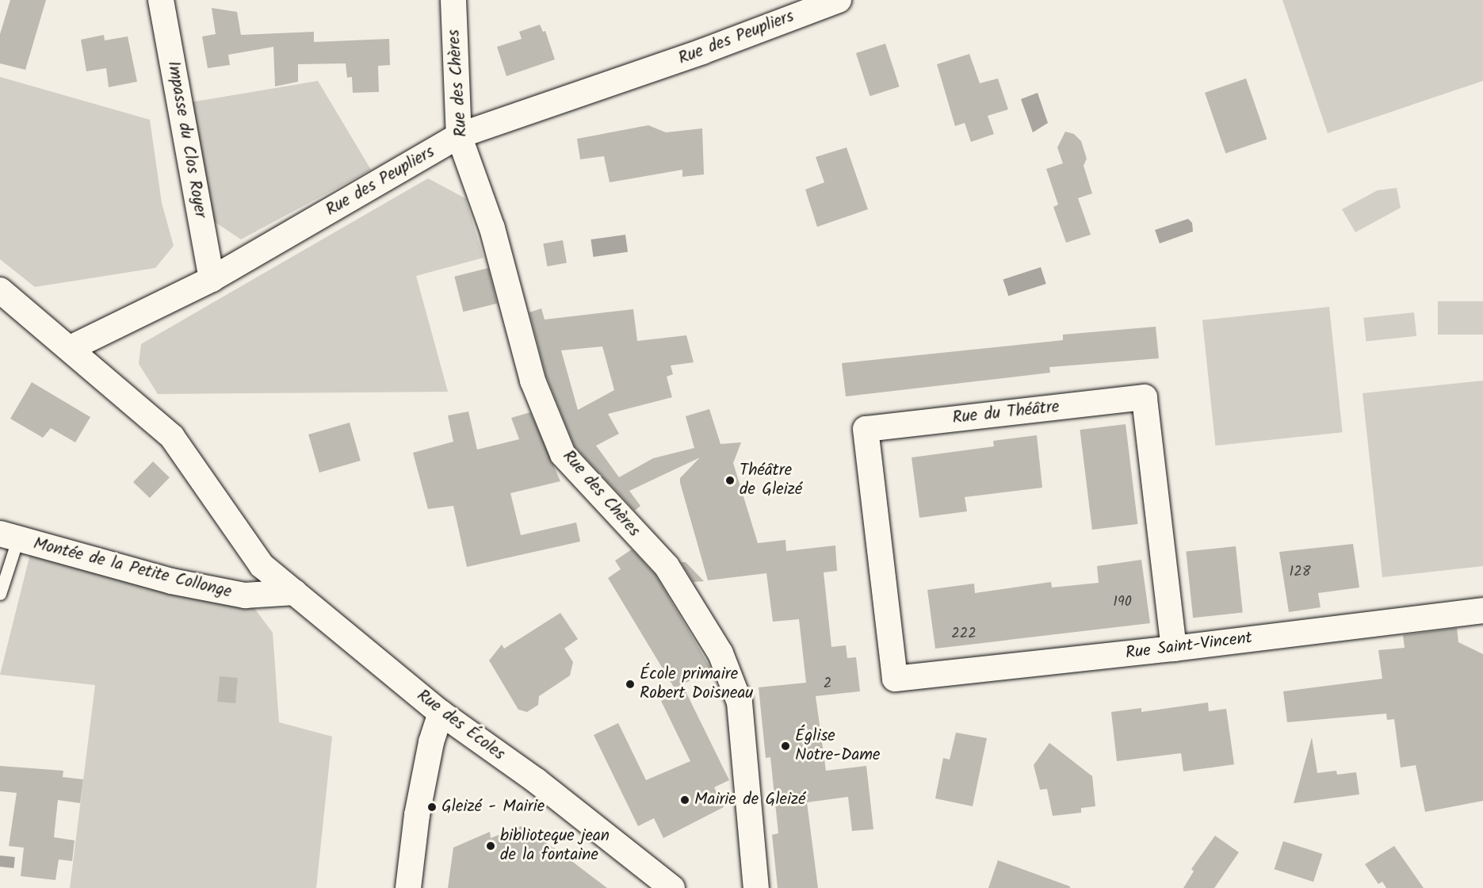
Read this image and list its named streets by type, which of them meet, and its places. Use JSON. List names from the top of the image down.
{
  "streets": {
    "street": [
      "Rue des Peupliers",
      "Rue des Chères",
      "Impasse du Clos Royer",
      "Rue du Théâtre",
      "Montée de la Petite Collonge",
      "Rue Saint-Vincent",
      "Rue des Écoles"
    ]
  },
  "crossings": [
    ["Rue des Peupliers", "Rue des Chères"],
    ["Rue des Peupliers", "Impasse du Clos Royer"],
    ["Rue des Peupliers", "Rue des Écoles"],
    ["Rue du Théâtre", "Rue Saint-Vincent"],
    ["Montée de la Petite Collonge", "Rue des Écoles"]
  ],
  "places": [
    "Théâtre de Gleizé",
    "École primaire Robert Doisneau",
    "Église Notre-Dame",
    "Mairie de Gleizé",
    "Gleizé - Mairie",
    "biblioteque jean de la fontaine"
  ],
  "house_numbers": [
    "128",
    "190",
    "222",
    "2"
  ]
}
